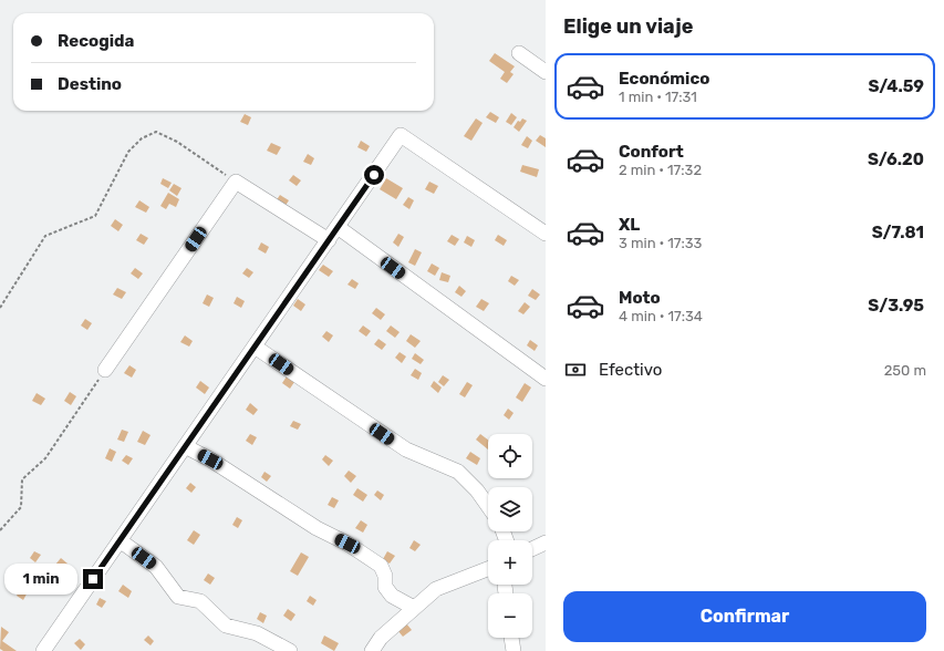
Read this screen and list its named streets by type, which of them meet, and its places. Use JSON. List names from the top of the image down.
{
  "page": {
    "heading": "Elige un viaje",
    "banner": ["Recogida", "Destino"],
    "list": [
      {
        "name": "Económico",
        "note": "1 min · 17:31",
        "value": "S/4.59"
      },
      {
        "name": "Confort",
        "note": "2 min · 17:32",
        "value": "S/6.20"
      },
      {
        "name": "XL",
        "note": "3 min · 17:33",
        "value": "S/7.81"
      },
      {
        "name": "Moto",
        "note": "4 min · 17:34",
        "value": "S/3.95"
      }
    ],
    "pay": ["Efectivo", "250 m"],
    "map_buttons": ["+", "−"],
    "bubble": "1 min",
    "buttons": "Confirmar"
  }
}
